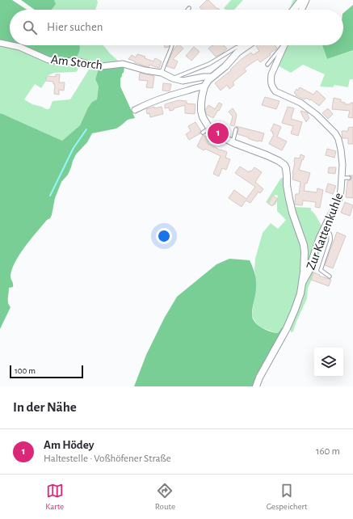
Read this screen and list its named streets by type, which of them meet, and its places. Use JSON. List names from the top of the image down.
{
  "streets": {
    "street": ["Am Storch", "Zur Kattenkuhle"]
  },
  "scale_bar": "100 m",
  "page": {
    "search": "Hier suchen",
    "pins": "1",
    "scale": "100 m",
    "heading": "In der Nähe",
    "list": [
      {
        "mark": "1",
        "name": "Am Hödey",
        "note": "Haltestelle · Voßhöfener Straße",
        "value": "160 m"
      }
    ],
    "nav": ["Karte", "Route", "Gespeichert"]
  }
}
